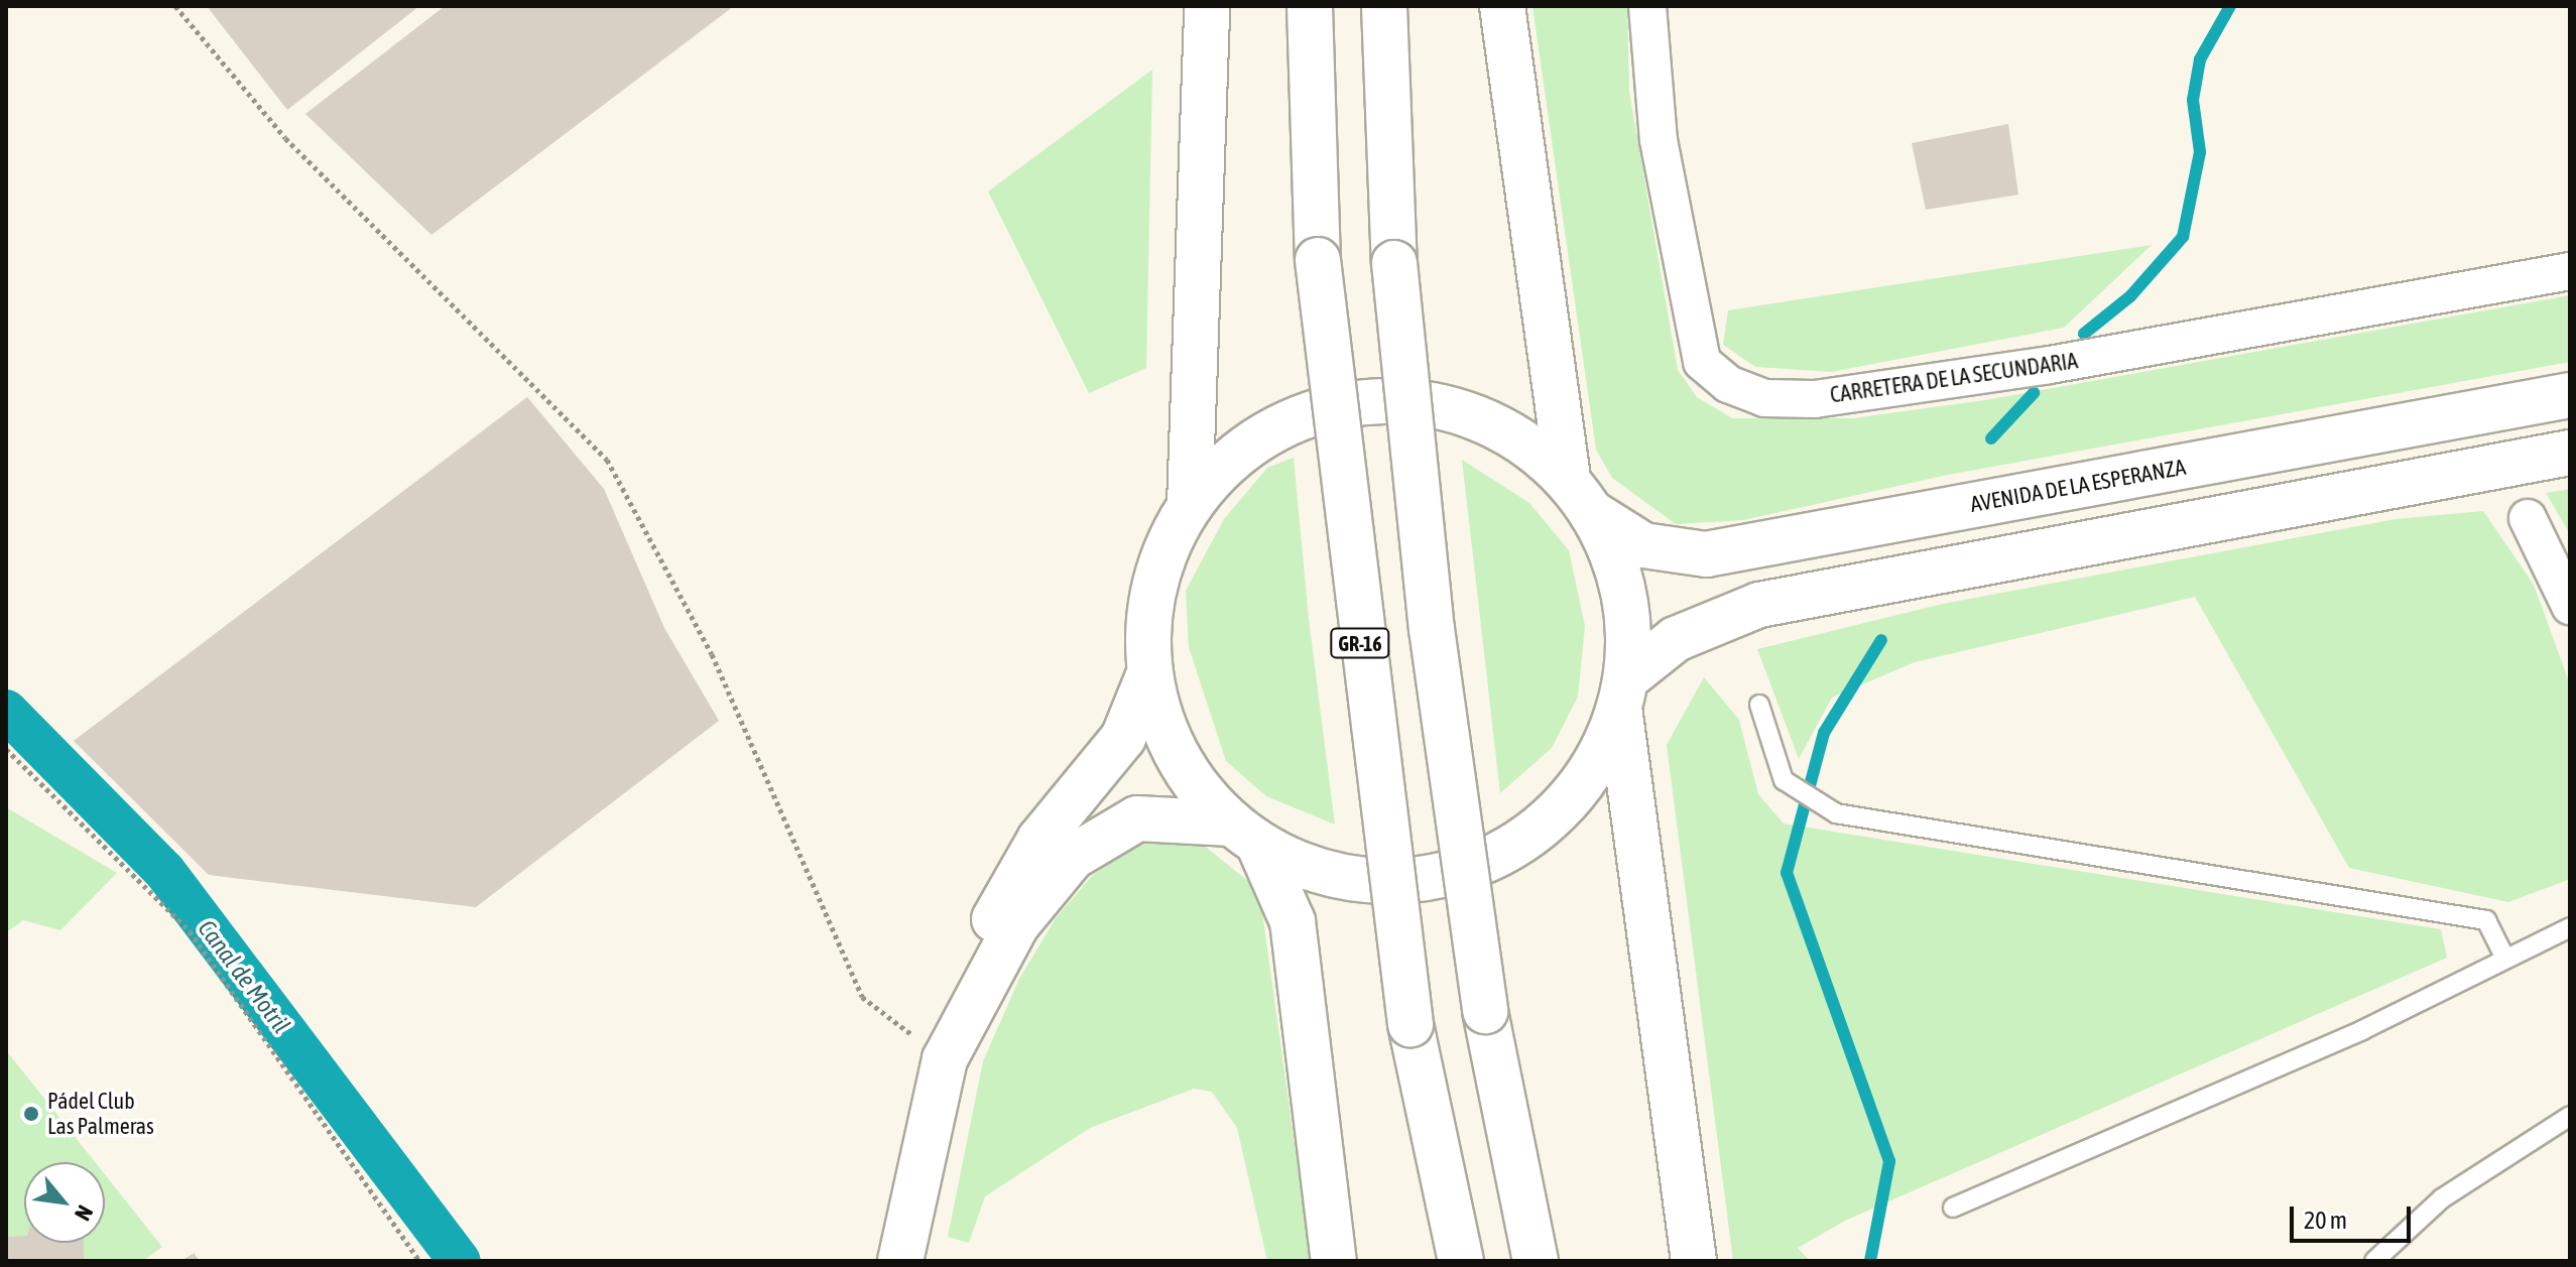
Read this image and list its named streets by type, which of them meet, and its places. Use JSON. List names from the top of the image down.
{
  "streets": {
    "main road": ["AVENIDA DE LA ESPERANZA", "GR-16"],
    "street": ["CARRETERA DE LA SECUNDARIA"]
  },
  "water": ["Canal de Motril"],
  "places": ["Pádel Club Las Palmeras"],
  "scale_bar": "20 m",
  "north": "bottom right"
}
